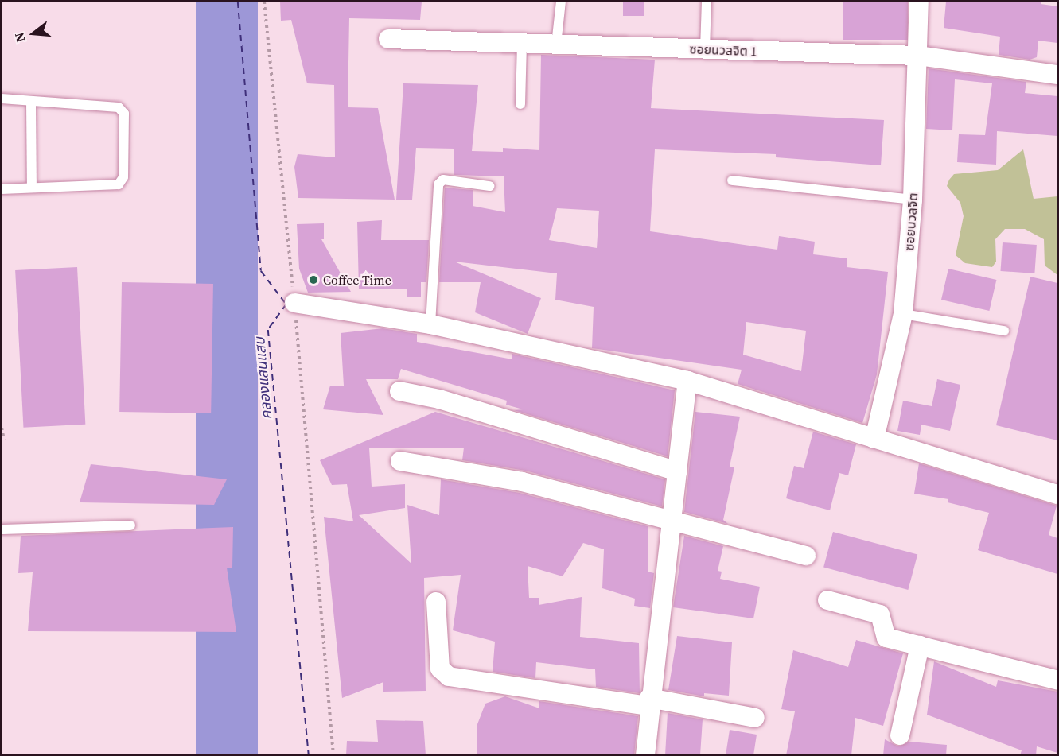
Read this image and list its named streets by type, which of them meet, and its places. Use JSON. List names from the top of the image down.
{
  "streets": {
    "street": ["ซอยนวลจิต 1", "ซอยนวลจิต"]
  },
  "crossings": [
    ["ซอยนวลจิต 1", "ซอยนวลจิต"]
  ],
  "water": ["คลองแสนแสบ"],
  "places": ["Coffee Time"],
  "north": "left"
}
